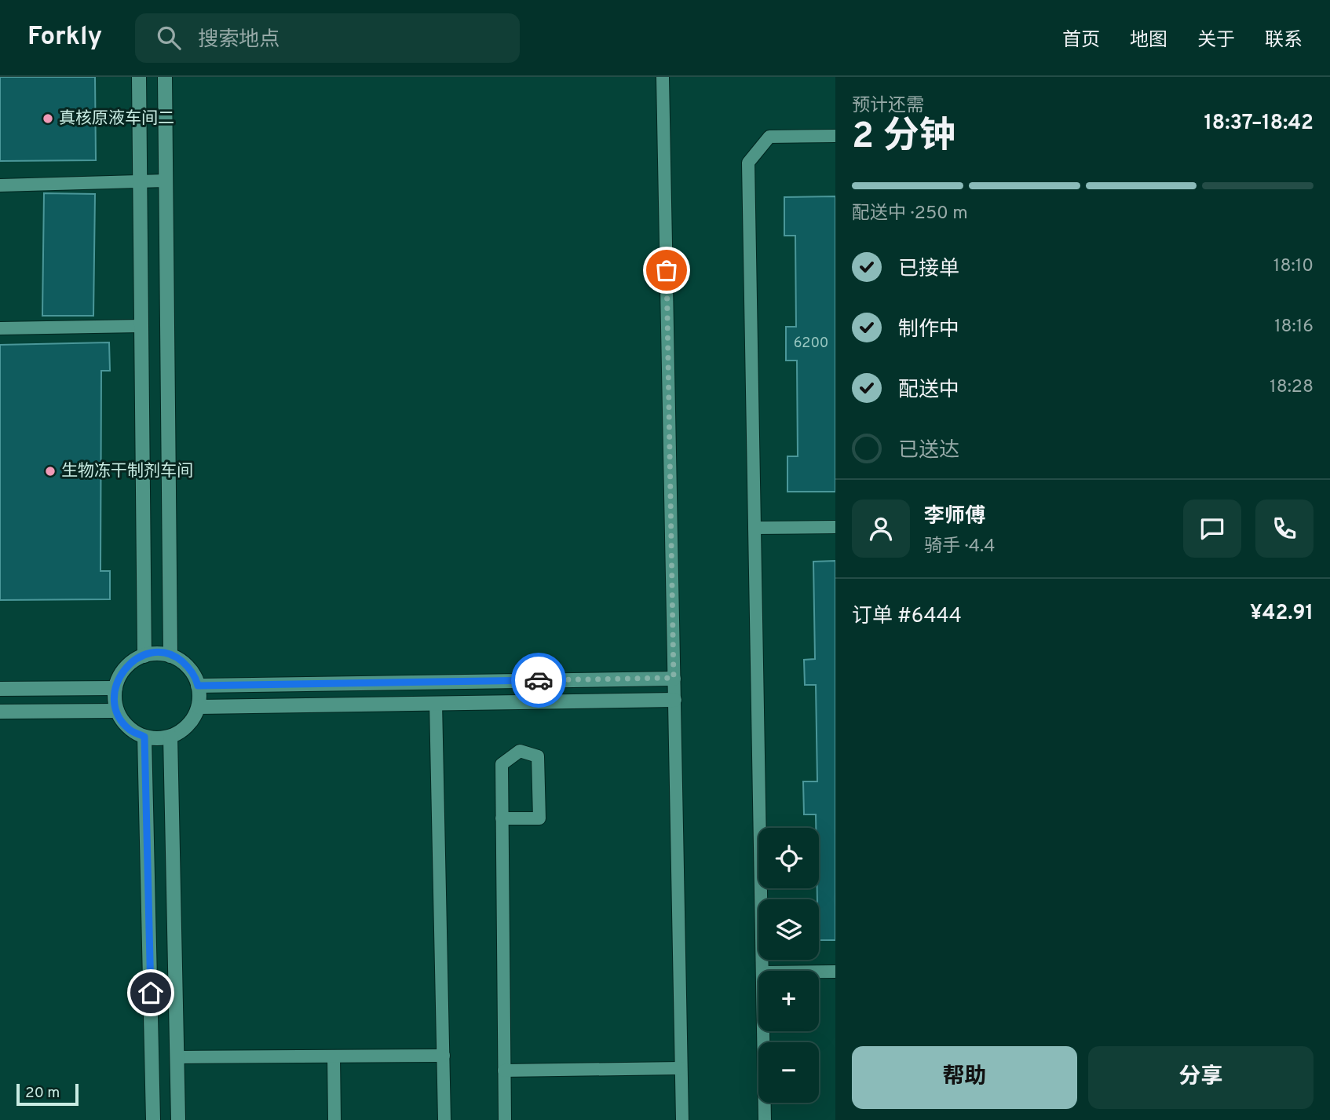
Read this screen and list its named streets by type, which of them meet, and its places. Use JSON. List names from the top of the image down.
{
  "places": ["真核原液车间二", "生物冻干制剂车间"],
  "house_numbers": ["6200"],
  "scale_bar": "20 m",
  "page": {
    "header": "Forkly",
    "search": "搜索地点",
    "nav": [
      "首页",
      "地图",
      "关于",
      "联系"
    ],
    "heading": ["2 分钟", "预计还需", "18:37–18:42"],
    "panel": [
      "李师傅",
      "骑手 · 4.4",
      "订单 #6444",
      "¥42.91"
    ],
    "bar": "配送中 · 250 m",
    "list": [
      ["已接单", "18:10"],
      ["制作中", "18:16"],
      ["配送中", "18:28"],
      "已送达"
    ],
    "map_buttons": ["+", "−"],
    "buttons": ["帮助", "分享"],
    "scale": "20 m"
  }
}
